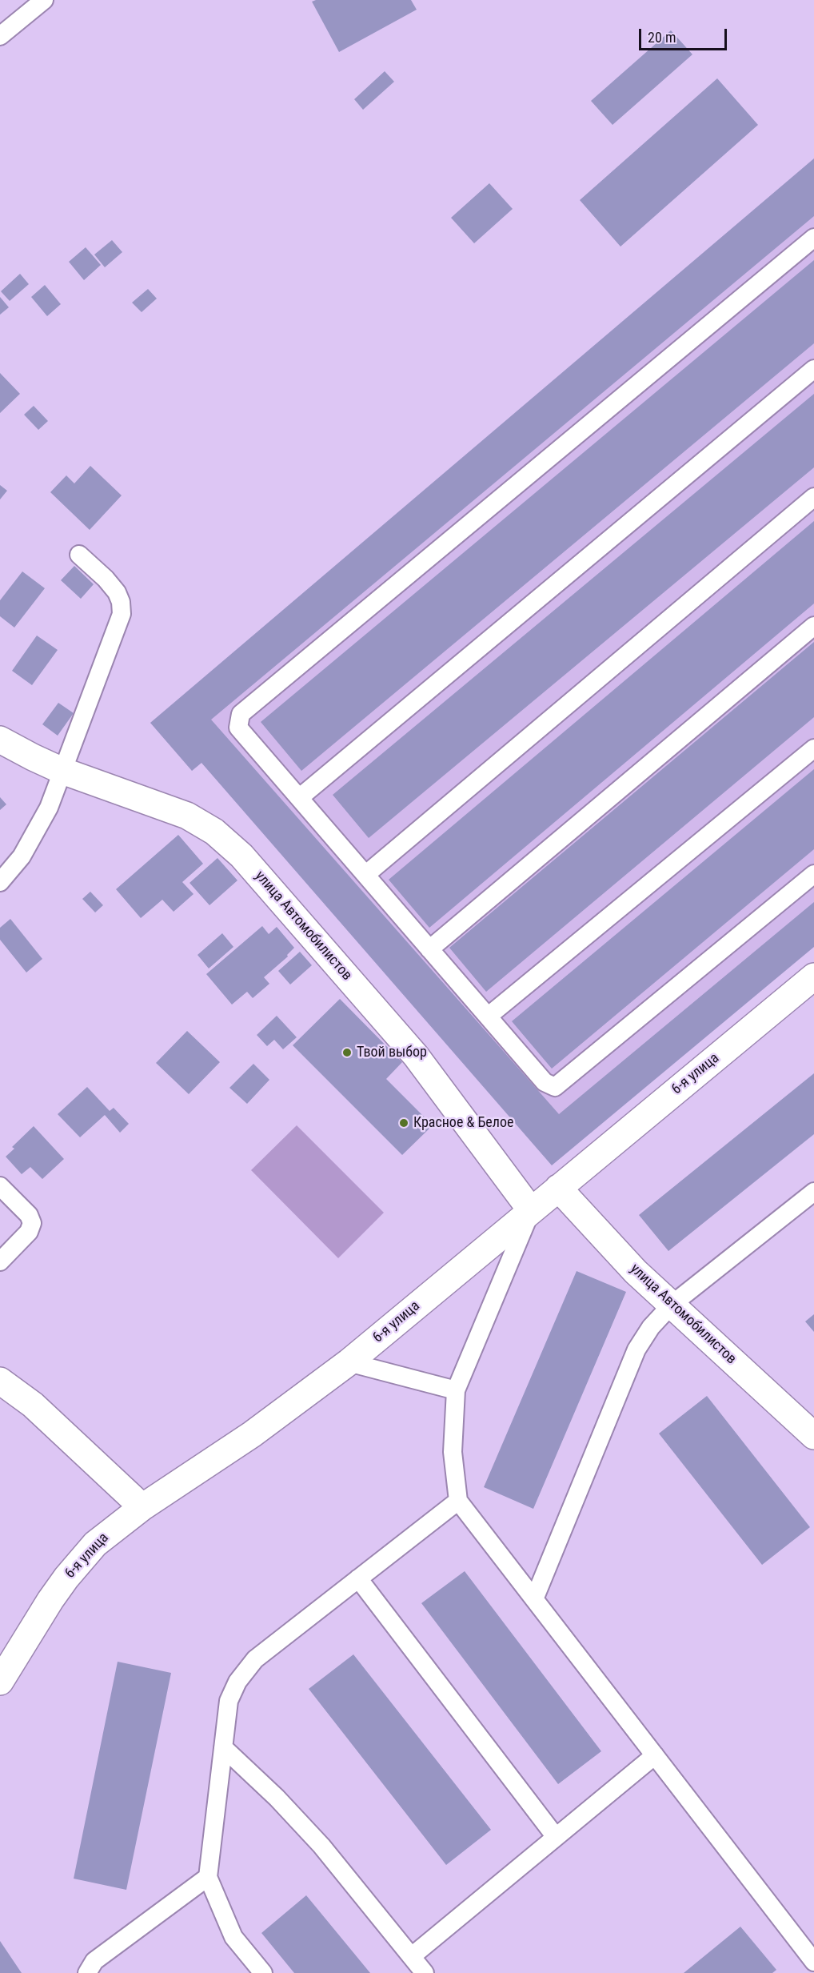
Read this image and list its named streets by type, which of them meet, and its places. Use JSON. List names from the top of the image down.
{
  "streets": {
    "street": ["улица Автомобилистов", "6-я улица"]
  },
  "crossings": [
    ["улица Автомобилистов", "6-я улица"]
  ],
  "places": ["Твой выбор", "Красное & Белое"],
  "scale_bar": "20 m"
}
